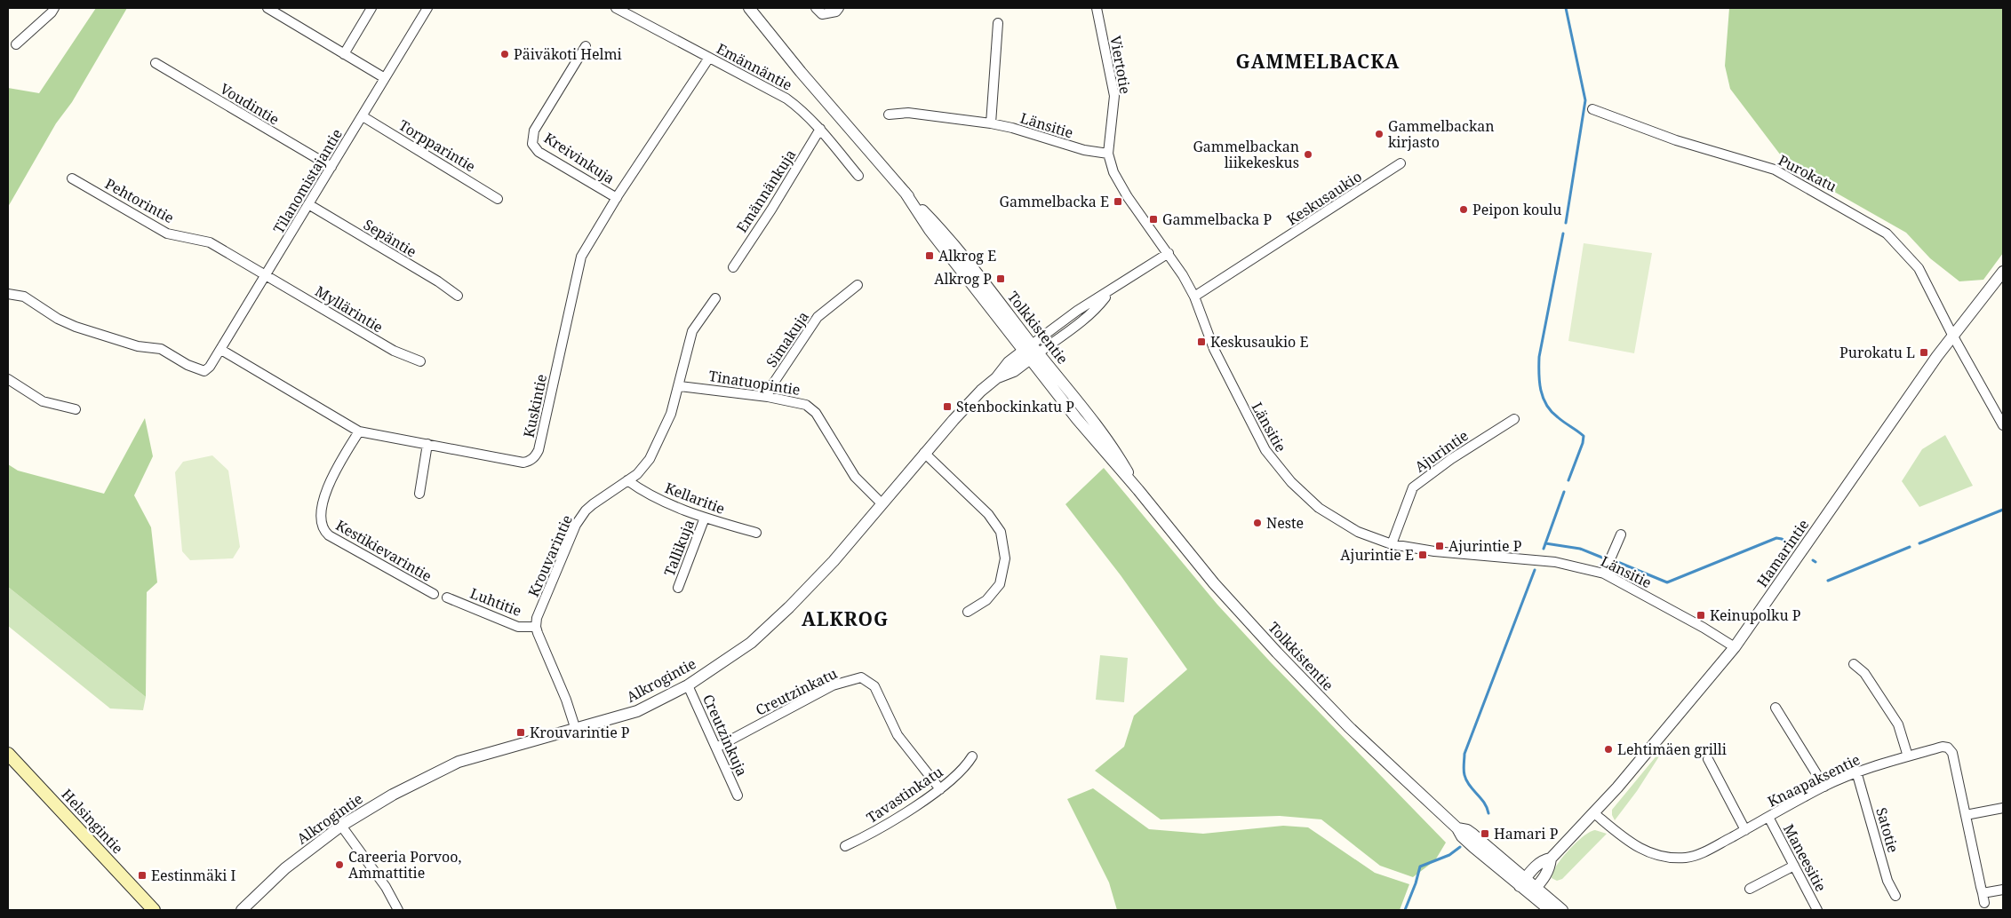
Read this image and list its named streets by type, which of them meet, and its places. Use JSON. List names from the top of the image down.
{
  "streets": {
    "main road": ["Helsingintie"],
    "street": [
      "Viertotie",
      "Emännäntie",
      "Voudintie",
      "Länsitie",
      "Torpparintie",
      "Kreivinkuja",
      "Purokatu",
      "Tilanomistajantie",
      "Emännänkuja",
      "Keskusaukio",
      "Pehtorintie",
      "Sepäntie",
      "Myllärintie",
      "Tolkkistentie",
      "Simakuja",
      "Tinatuopintie",
      "Kuskintie",
      "Ajurintie",
      "Kellaritie",
      "Tallikuja",
      "Kestikievarintie",
      "Hamarintie",
      "Krouvarintie",
      "Luhtitie",
      "Alkrogintie",
      "Creutzinkatu",
      "Creutzinkuja",
      "Knaapaksentie",
      "Tavastinkatu",
      "Satotie",
      "Maneesitie"
    ]
  },
  "crossings": [
    ["Viertotie", "Länsitie"],
    ["Emännäntie", "Emännänkuja"],
    ["Emännäntie", "Kuskintie"],
    ["Voudintie", "Tilanomistajantie"],
    ["Länsitie", "Keskusaukio"],
    ["Länsitie", "Ajurintie"],
    ["Länsitie", "Hamarintie"],
    ["Torpparintie", "Tilanomistajantie"],
    ["Kreivinkuja", "Kuskintie"],
    ["Purokatu", "Hamarintie"],
    ["Tilanomistajantie", "Pehtorintie"],
    ["Tilanomistajantie", "Sepäntie"],
    ["Tilanomistajantie", "Myllärintie"],
    ["Tilanomistajantie", "Kuskintie"],
    ["Pehtorintie", "Myllärintie"],
    ["Tolkkistentie", "Hamarintie"],
    ["Tolkkistentie", "Alkrogintie"],
    ["Simakuja", "Tinatuopintie"],
    ["Tinatuopintie", "Krouvarintie"],
    ["Tinatuopintie", "Alkrogintie"],
    ["Kuskintie", "Kestikievarintie"],
    ["Kellaritie", "Tallikuja"],
    ["Kellaritie", "Krouvarintie"],
    ["Hamarintie", "Knaapaksentie"],
    ["Krouvarintie", "Luhtitie"],
    ["Alkrogintie", "Creutzinkuja"],
    ["Creutzinkatu", "Creutzinkuja"],
    ["Creutzinkatu", "Tavastinkatu"],
    ["Knaapaksentie", "Satotie"],
    ["Knaapaksentie", "Maneesitie"]
  ],
  "districts": ["GAMMELBACKA", "ALKROG"],
  "places": {
    "other": [
      "Päiväkoti Helmi",
      "Gammelbackan kirjasto",
      "Gammelbackan liikekeskus",
      "Peipon koulu",
      "Neste",
      "Lehtimäen grilli",
      "Careeria Porvoo, Ammattitie"
    ],
    "transit": [
      "Gammelbacka E",
      "Gammelbacka P",
      "Alkrog E",
      "Alkrog P",
      "Keskusaukio E",
      "Purokatu L",
      "Stenbockinkatu P",
      "Ajurintie P",
      "Ajurintie E",
      "Keinupolku P",
      "Krouvarintie P",
      "Hamari P",
      "Eestinmäki I"
    ]
  }
}
